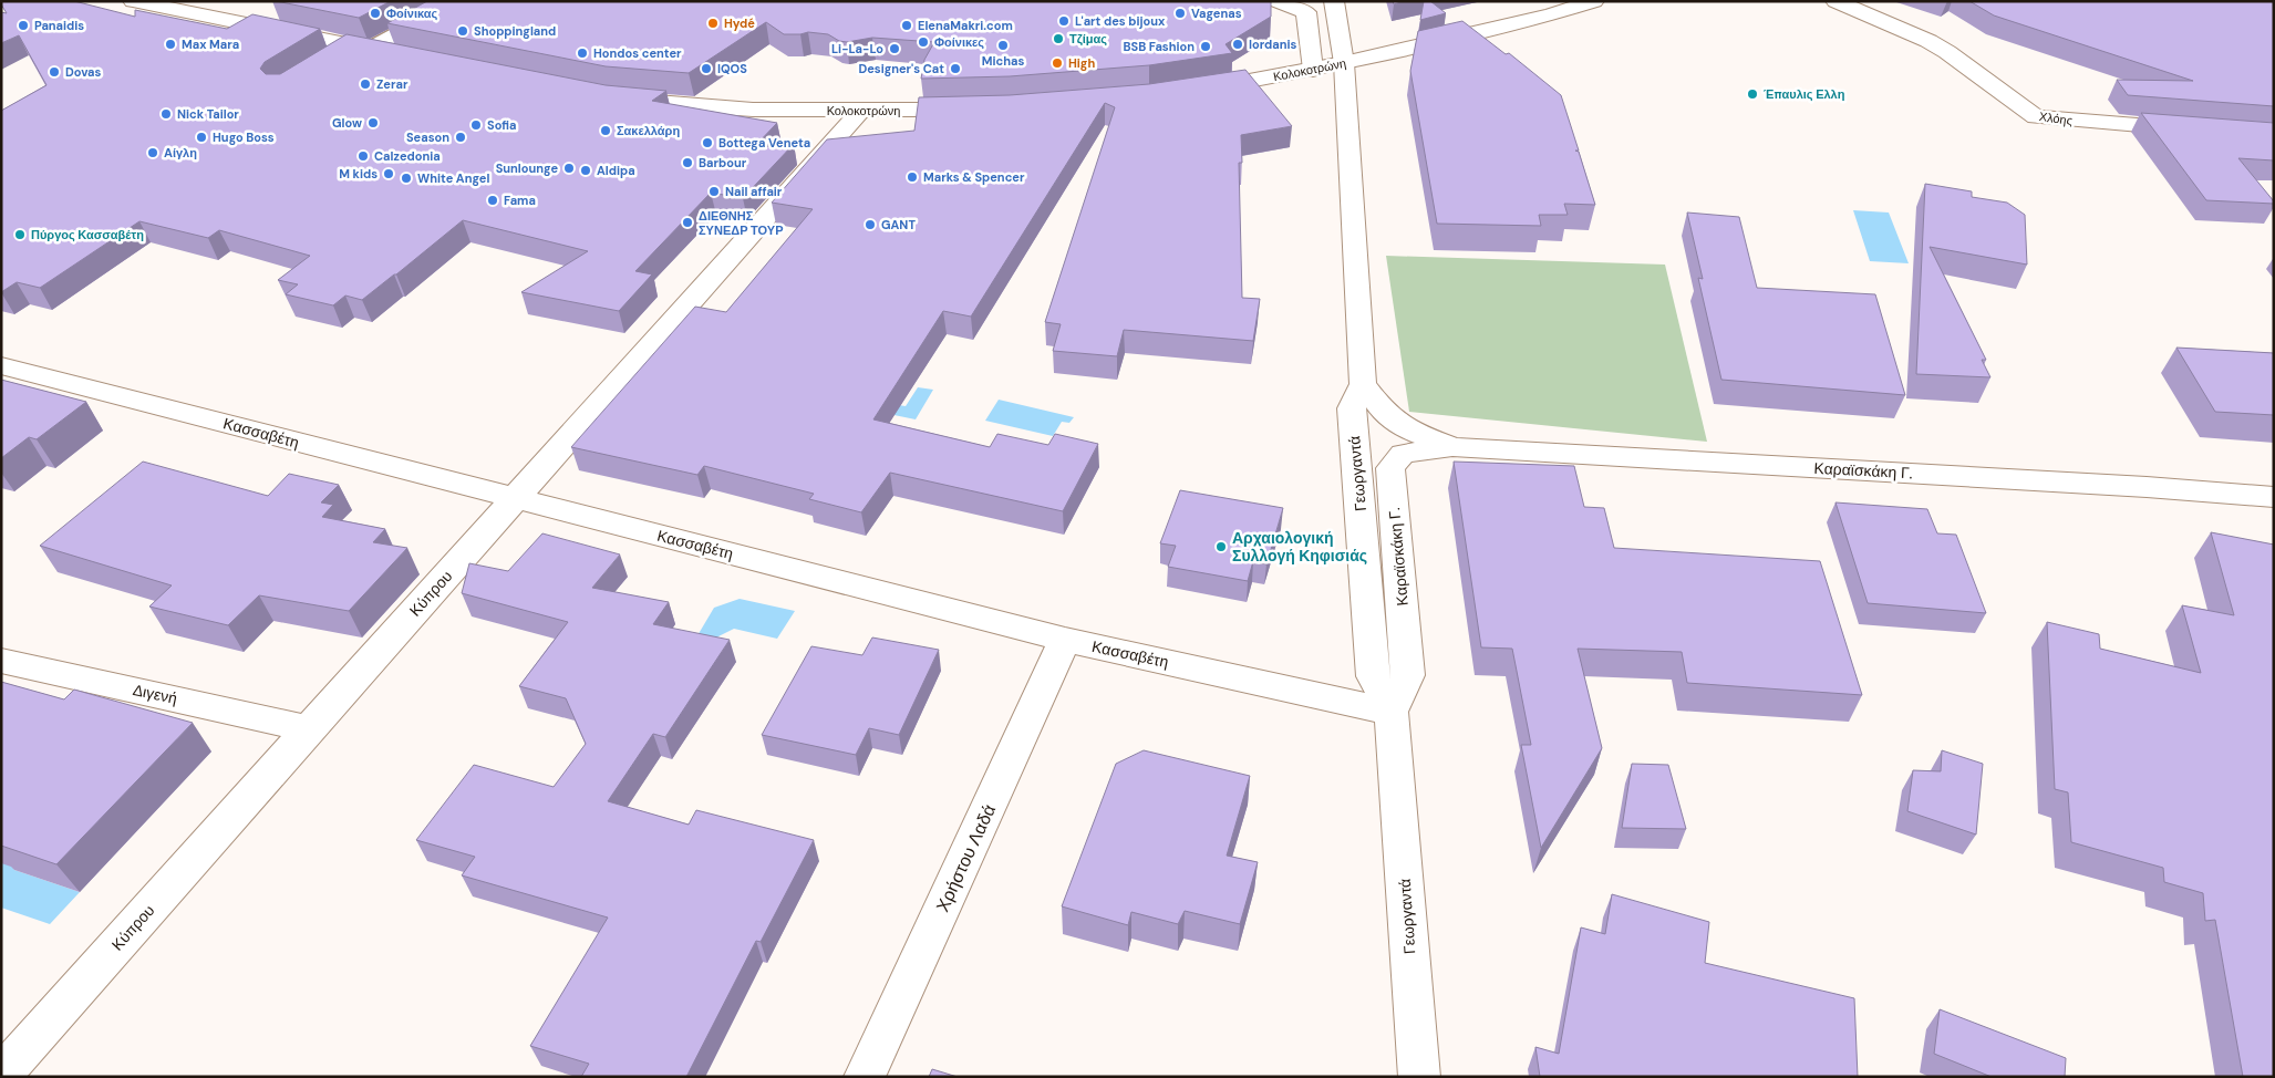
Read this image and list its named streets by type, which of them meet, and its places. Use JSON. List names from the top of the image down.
{
  "streets": {
    "street": [
      "Κολοκοτρώνη",
      "Χλόης",
      "Κασσαβέτη",
      "Καραϊσκάκη Γ.",
      "Γεωργαντά",
      "Κύπρου",
      "Διγενή",
      "Χρήστου Λαδά"
    ]
  },
  "crossings": [
    ["Κολοκοτρώνη", "Γεωργαντά"],
    ["Κολοκοτρώνη", "Κύπρου"],
    ["Κασσαβέτη", "Καραϊσκάκη Γ."],
    ["Κασσαβέτη", "Γεωργαντά"],
    ["Κασσαβέτη", "Κύπρου"],
    ["Κασσαβέτη", "Χρήστου Λαδά"],
    ["Καραϊσκάκη Γ.", "Γεωργαντά"],
    ["Κύπρου", "Διγενή"]
  ],
  "places": [
    "Φοίνικας",
    "Vagenas",
    "L'art des bijoux",
    "Hydé",
    "Panaidis",
    "ElenaMakri.com",
    "Shoppingland",
    "Τζίμας",
    "Φοίνικες",
    "Max Mara",
    "Iordanis",
    "Michas",
    "BSB Fashion",
    "Li-La-Lo",
    "Hondos center",
    "High",
    "IQOS",
    "Designer's Cat",
    "Dovas",
    "Zerar",
    "Έπαυλις Ελλη",
    "Nick Tailor",
    "Glow",
    "Sofia",
    "Σακελλάρη",
    "Hugo Boss",
    "Season",
    "Bottega Veneta",
    "Αίγλη",
    "Calzedonia",
    "Barbour",
    "Sunlounge",
    "Aldipa",
    "M kids",
    "Marks & Spencer",
    "White Angel",
    "Nail affair",
    "Fama",
    "ΔΙΕΘΝΗΣ ΣΥΝΕΔΡ ΤΟΥΡ",
    "GANT",
    "Πύργος Κασσαβέτη",
    "Αρχαιολογική Συλλογή Κηφισιάς"
  ]
}
